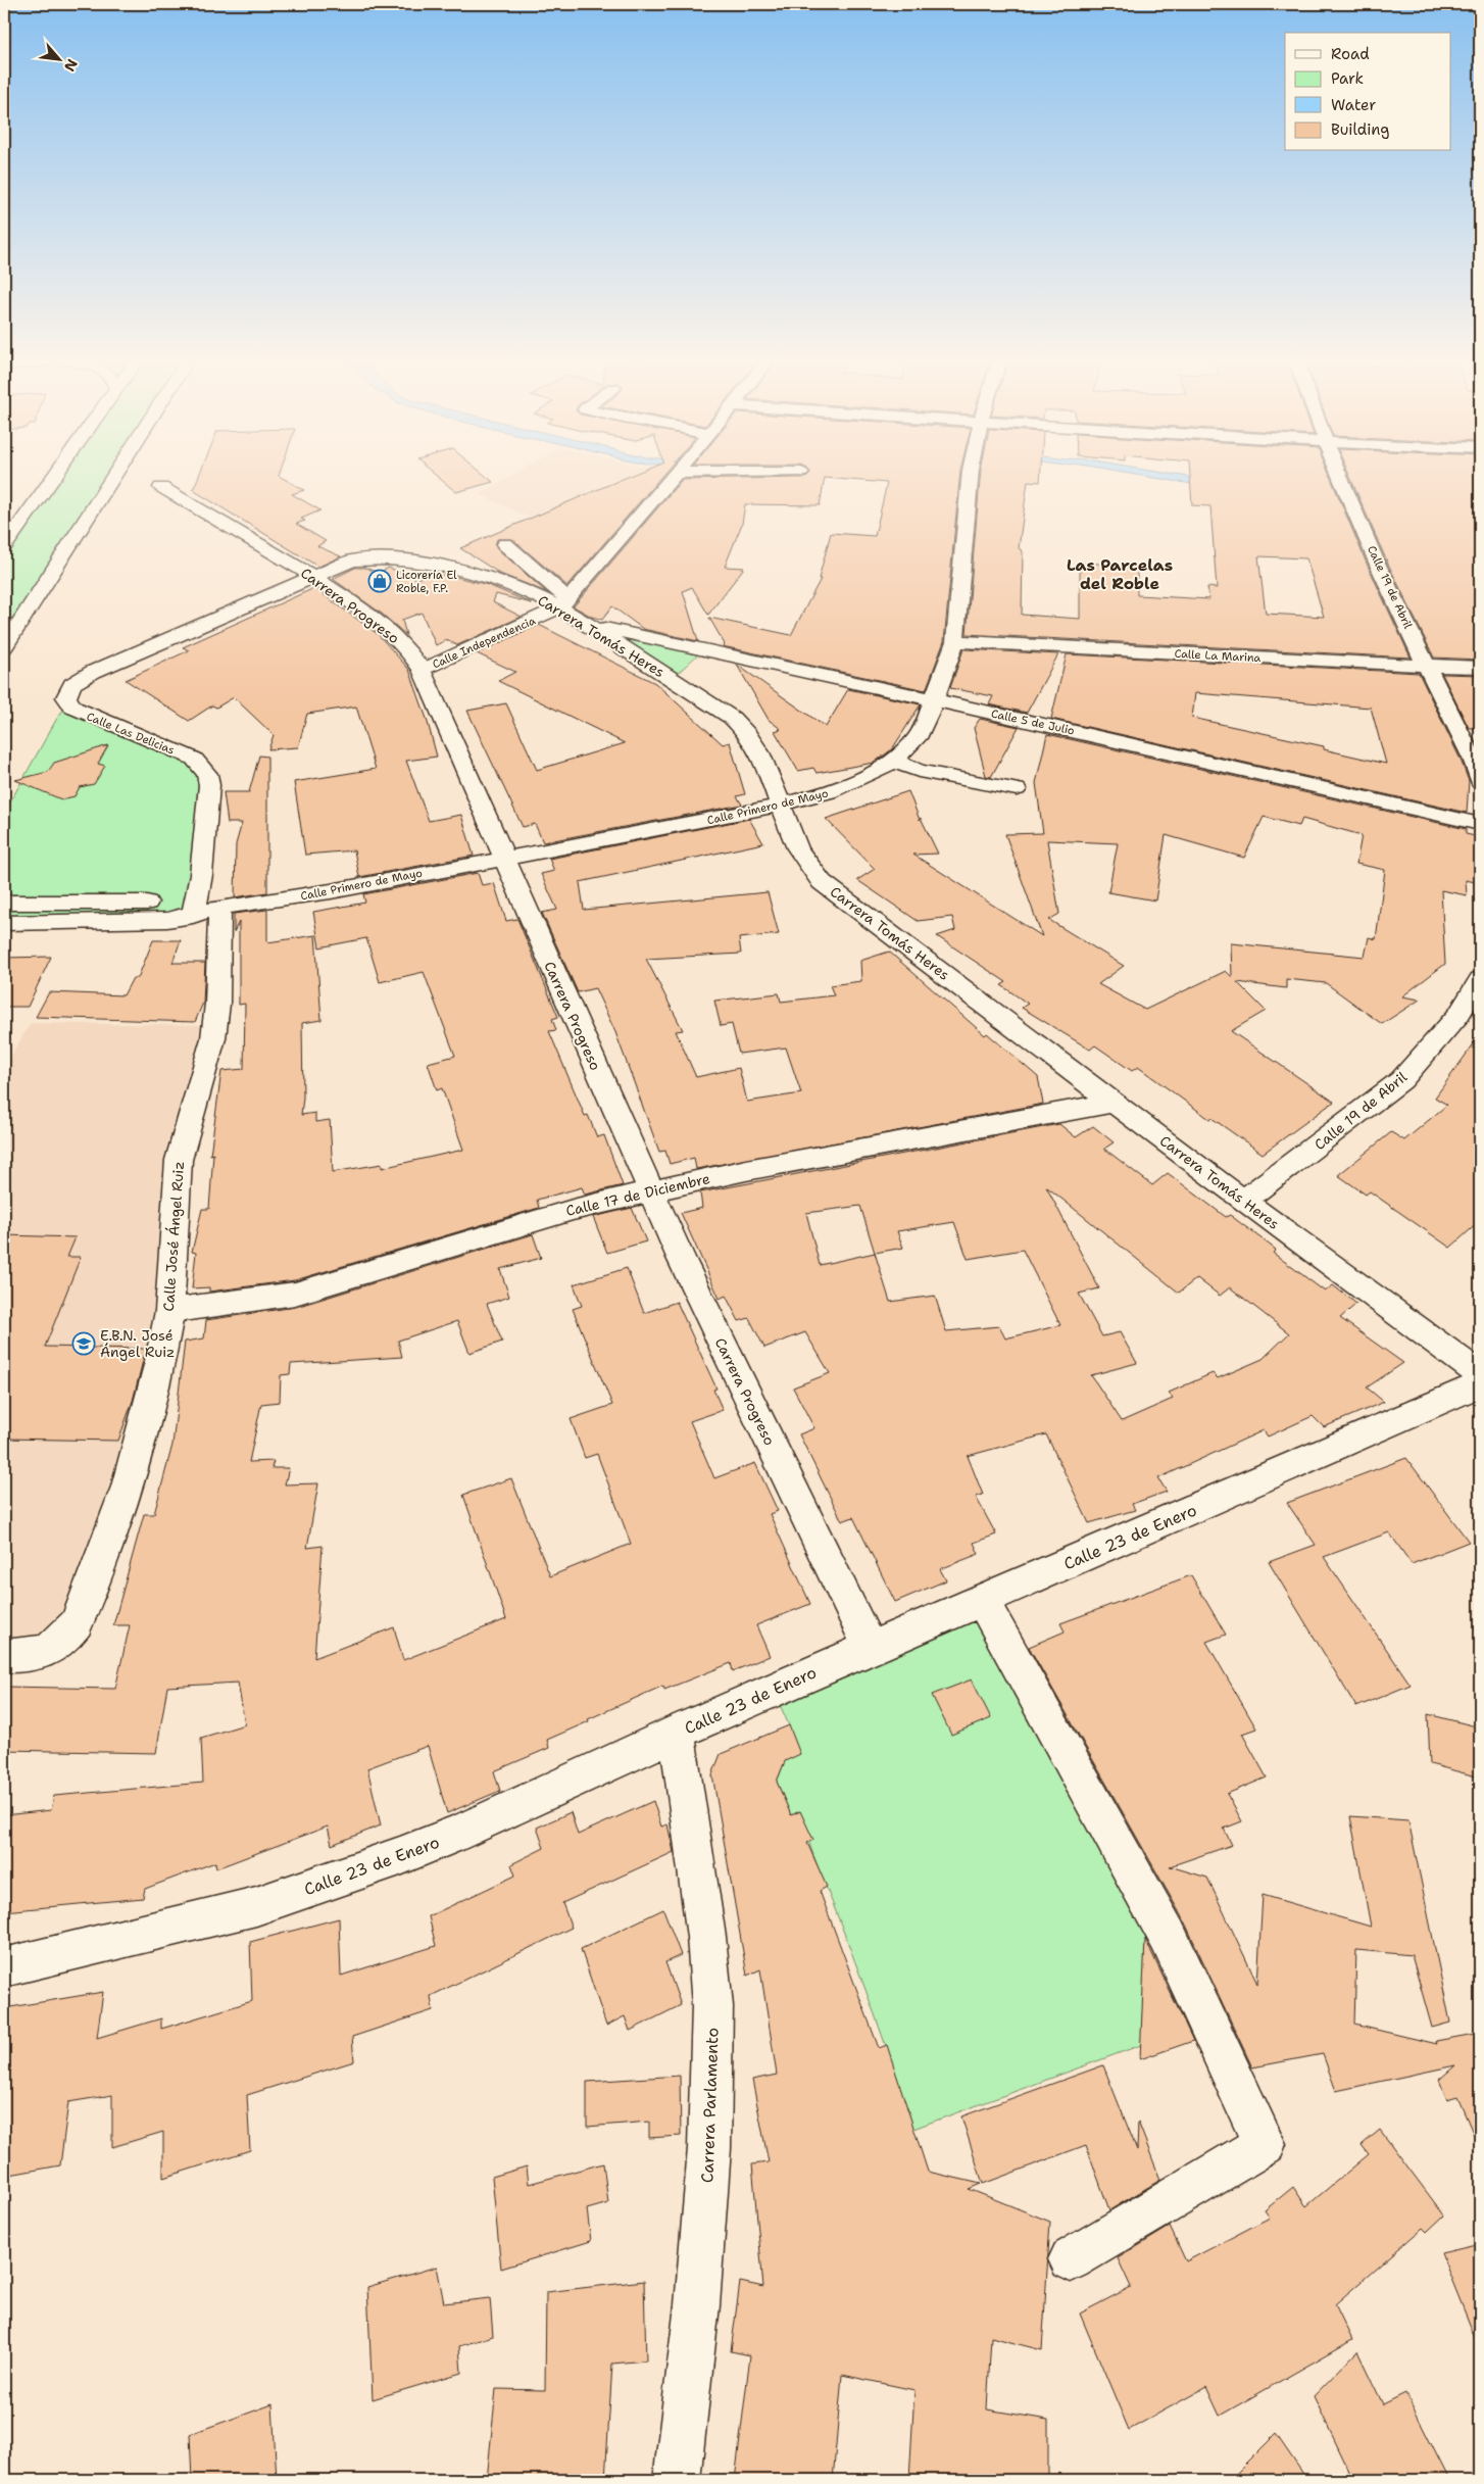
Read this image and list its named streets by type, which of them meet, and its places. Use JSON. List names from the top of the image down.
{
  "streets": {
    "main road": [
      "Calle 19 de Abril",
      "Carrera Progreso",
      "Carrera Tomás Heres",
      "Calle Independencia",
      "Calle La Marina",
      "Calle 5 de Julio",
      "Calle Las Delicias",
      "Calle Primero de Mayo",
      "Calle 17 de Diciembre",
      "Calle José Ángel Ruiz",
      "Calle 23 de Enero",
      "Carrera Parlamento"
    ]
  },
  "crossings": [
    ["Calle 19 de Abril", "Carrera Tomás Heres"],
    ["Calle 19 de Abril", "Calle La Marina"],
    ["Carrera Progreso", "Carrera Tomás Heres"],
    ["Carrera Progreso", "Calle Independencia"],
    ["Carrera Progreso", "Calle Las Delicias"],
    ["Carrera Progreso", "Calle Primero de Mayo"],
    ["Carrera Progreso", "Calle 17 de Diciembre"],
    ["Carrera Progreso", "Calle 23 de Enero"],
    ["Carrera Tomás Heres", "Calle Independencia"],
    ["Carrera Tomás Heres", "Calle 5 de Julio"],
    ["Carrera Tomás Heres", "Calle Las Delicias"],
    ["Carrera Tomás Heres", "Calle Primero de Mayo"],
    ["Carrera Tomás Heres", "Calle 17 de Diciembre"],
    ["Calle La Marina", "Calle Primero de Mayo"],
    ["Calle 5 de Julio", "Calle Primero de Mayo"],
    ["Calle Las Delicias", "Calle Primero de Mayo"],
    ["Calle Las Delicias", "Calle José Ángel Ruiz"],
    ["Calle Primero de Mayo", "Calle José Ángel Ruiz"],
    ["Calle 17 de Diciembre", "Calle José Ángel Ruiz"],
    ["Calle 23 de Enero", "Carrera Parlamento"]
  ],
  "districts": ["Las Parcelas del Roble"],
  "places": {
    "shop": ["Licorería El Roble, F.P."],
    "school or university": ["E.B.N. José Ángel Ruiz"]
  },
  "legend": [
    "Road",
    "Park",
    "Water",
    "Building"
  ],
  "north": "bottom right"
}
